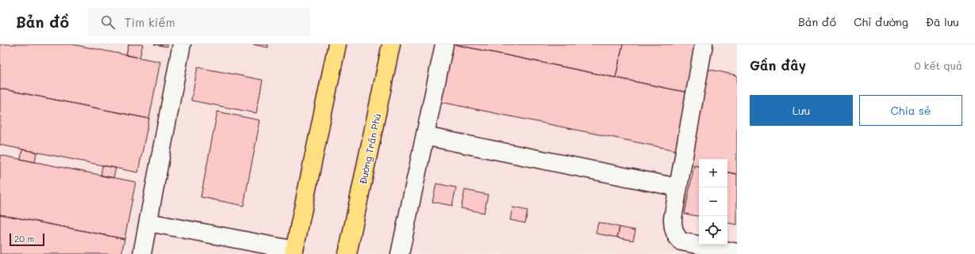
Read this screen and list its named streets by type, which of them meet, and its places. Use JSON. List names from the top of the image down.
{
  "streets": {
    "main road": ["Đường Trần Phú"]
  },
  "scale_bar": "20 m",
  "page": {
    "header": "Bản đồ",
    "search": "Tìm kiếm",
    "nav": ["Bản đồ", "Chỉ đường", "Đã lưu"],
    "heading": ["Gần đây", "0 kết quả"],
    "buttons": ["Lưu", "Chia sẻ"],
    "map_buttons": ["+", "−"],
    "scale": "20 m"
  }
}
